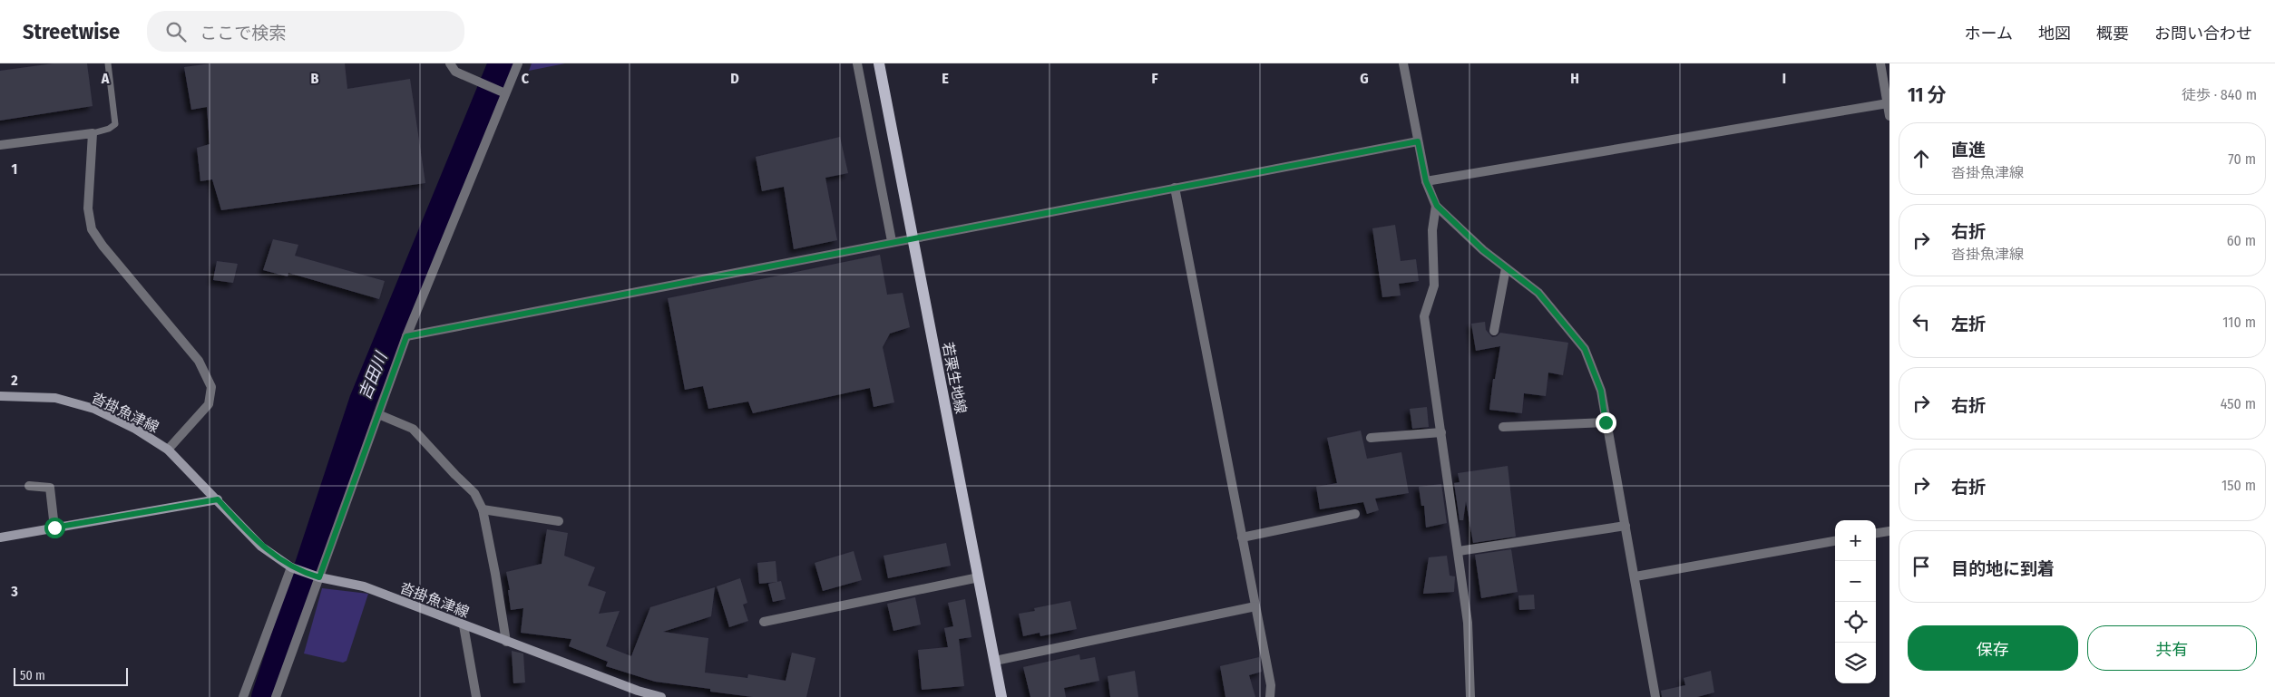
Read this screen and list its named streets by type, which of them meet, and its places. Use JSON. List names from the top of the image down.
{
  "streets": {
    "main road": ["若栗生地線", "沓掛魚津線"]
  },
  "water": ["吉田川"],
  "scale_bar": "50 m",
  "page": {
    "header": "Streetwise",
    "search": "ここで検索",
    "nav": [
      "ホーム",
      "地図",
      "概要",
      "お問い合わせ"
    ],
    "heading": ["11 分", "徒歩 · 840 m"],
    "list": [
      ["直進", "沓掛魚津線", "70 m"],
      ["右折", "沓掛魚津線", "60 m"],
      ["左折", "110 m"],
      ["右折", "450 m"],
      ["右折", "150 m"],
      "目的地に到着"
    ],
    "map_buttons": ["+", "−"],
    "buttons": ["保存", "共有"],
    "scale": "50 m"
  },
  "grid": {
    "columns": [
      "A",
      "B",
      "C",
      "D",
      "E",
      "F",
      "G",
      "H",
      "I"
    ],
    "rows": ["1", "2", "3"]
  }
}
